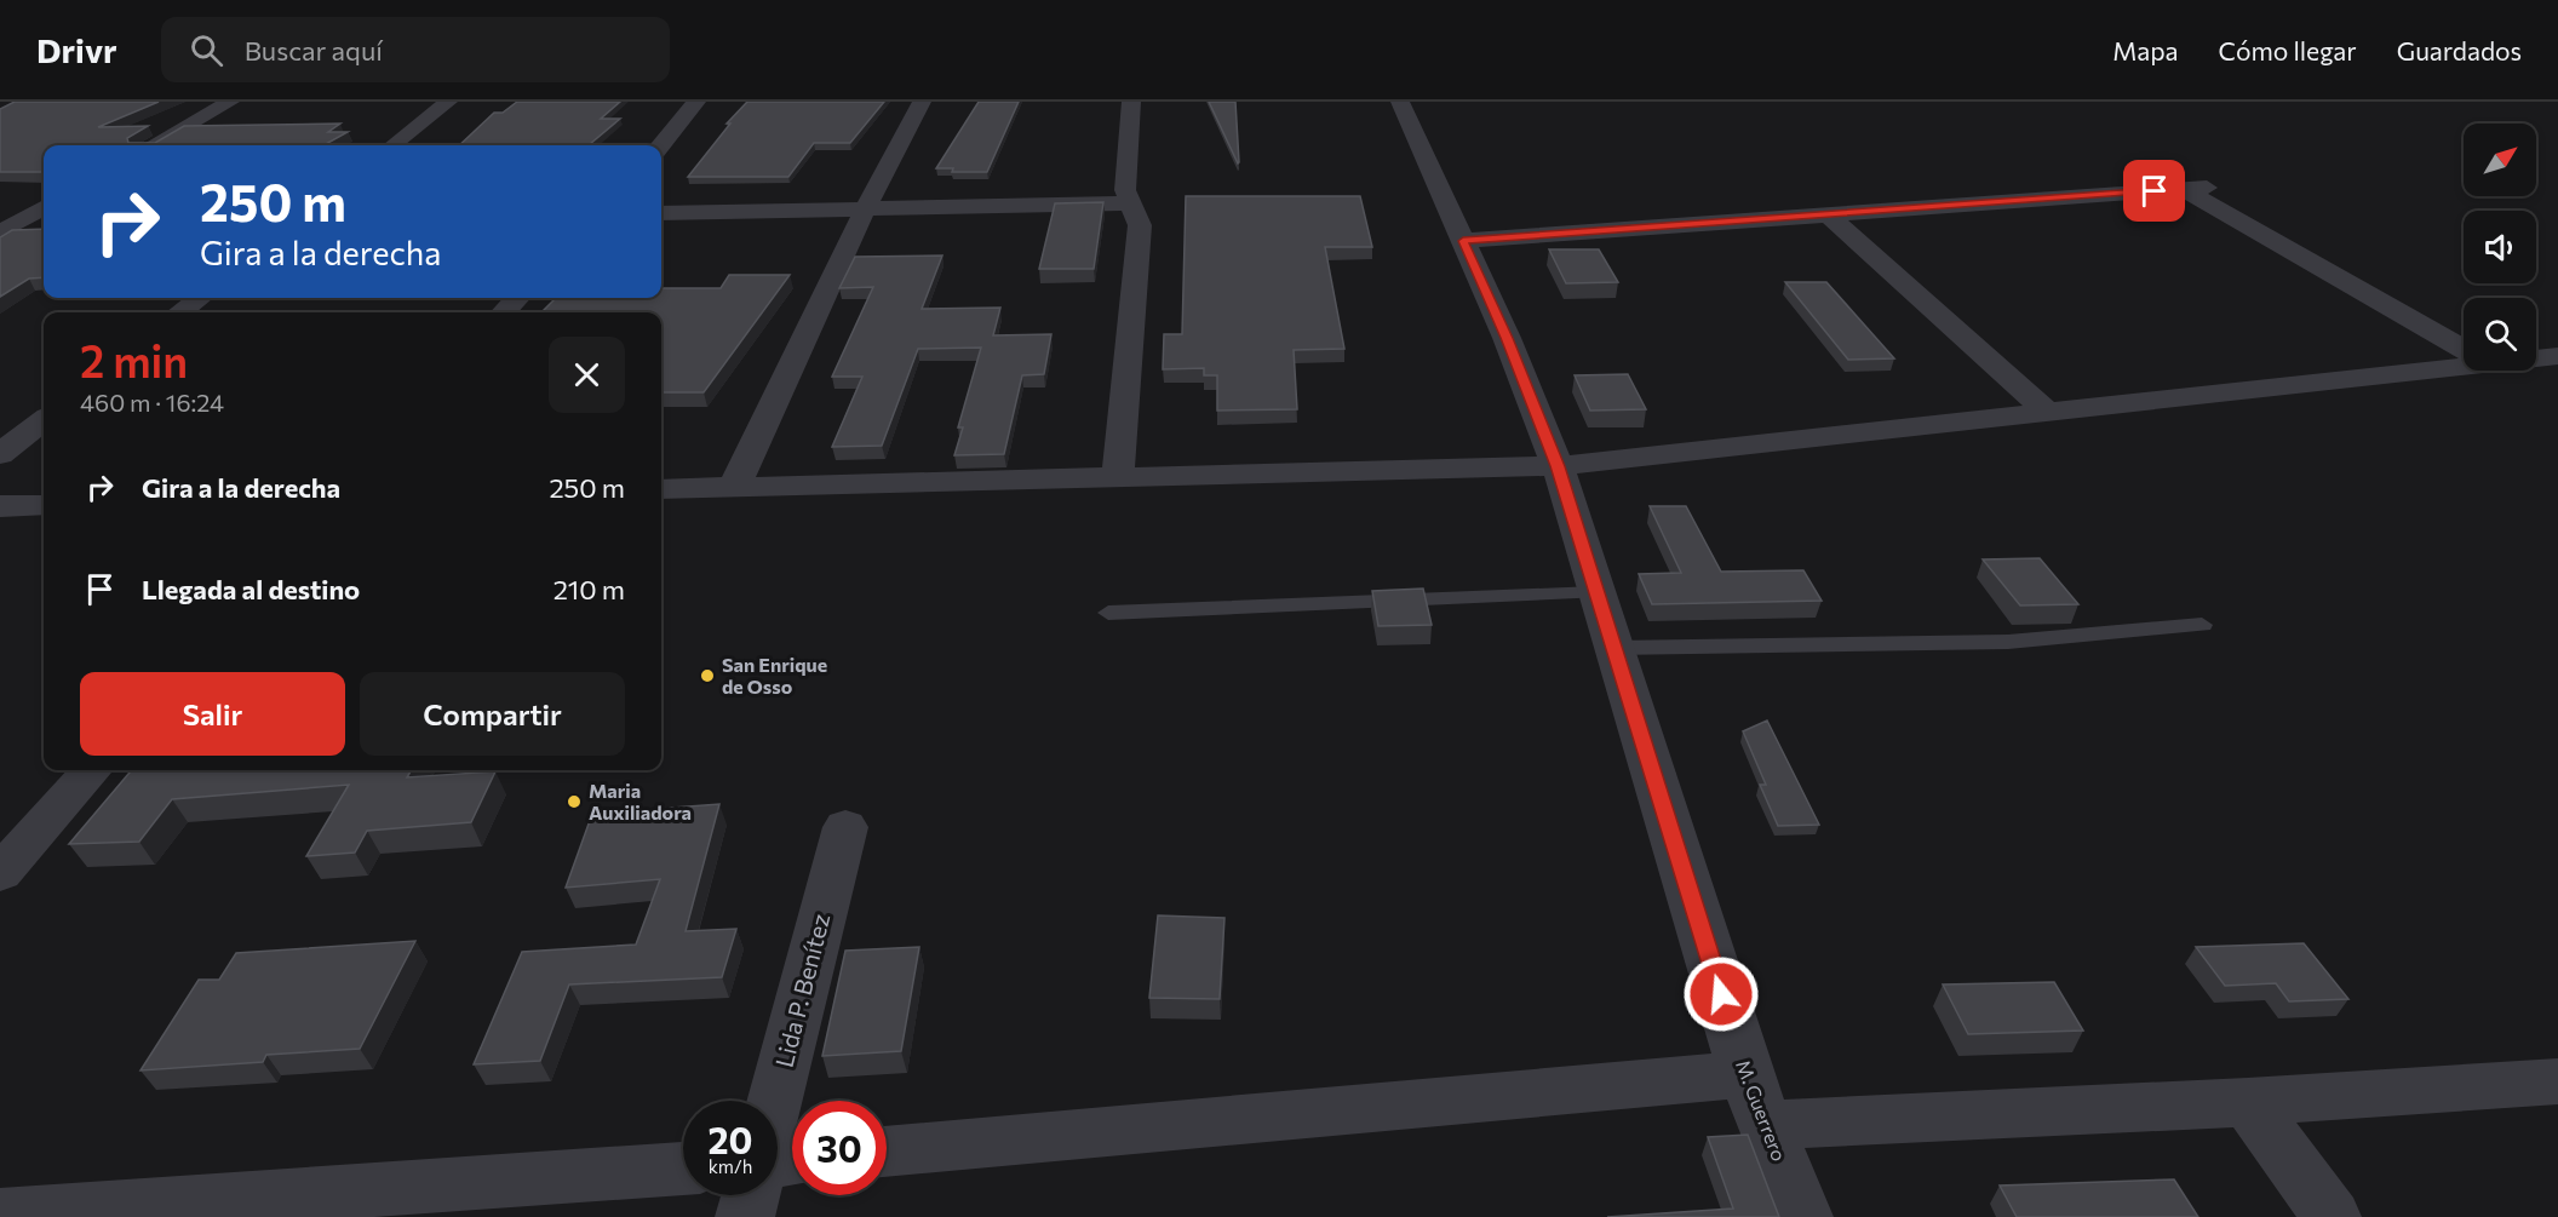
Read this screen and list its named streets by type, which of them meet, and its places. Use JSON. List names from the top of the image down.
{
  "streets": {
    "street": ["Lida P. Benítez", "M. Guerrero"]
  },
  "places": ["San Enrique de Osso", "Maria Auxiliadora"],
  "north": "top right",
  "page": {
    "header": "Drivr",
    "search": "Buscar aquí",
    "nav": ["Mapa", "Cómo llegar", "Guardados"],
    "turn": ["250 m", "Gira a la derecha"],
    "heading": ["2 min", "460 m · 16:24"],
    "list": [
      {
        "name": "Gira a la derecha",
        "value": "250 m"
      },
      {
        "name": "Llegada al destino",
        "value": "210 m"
      }
    ],
    "buttons": ["Salir", "Compartir"],
    "speed": "20 km/h",
    "limit": "30"
  }
}
